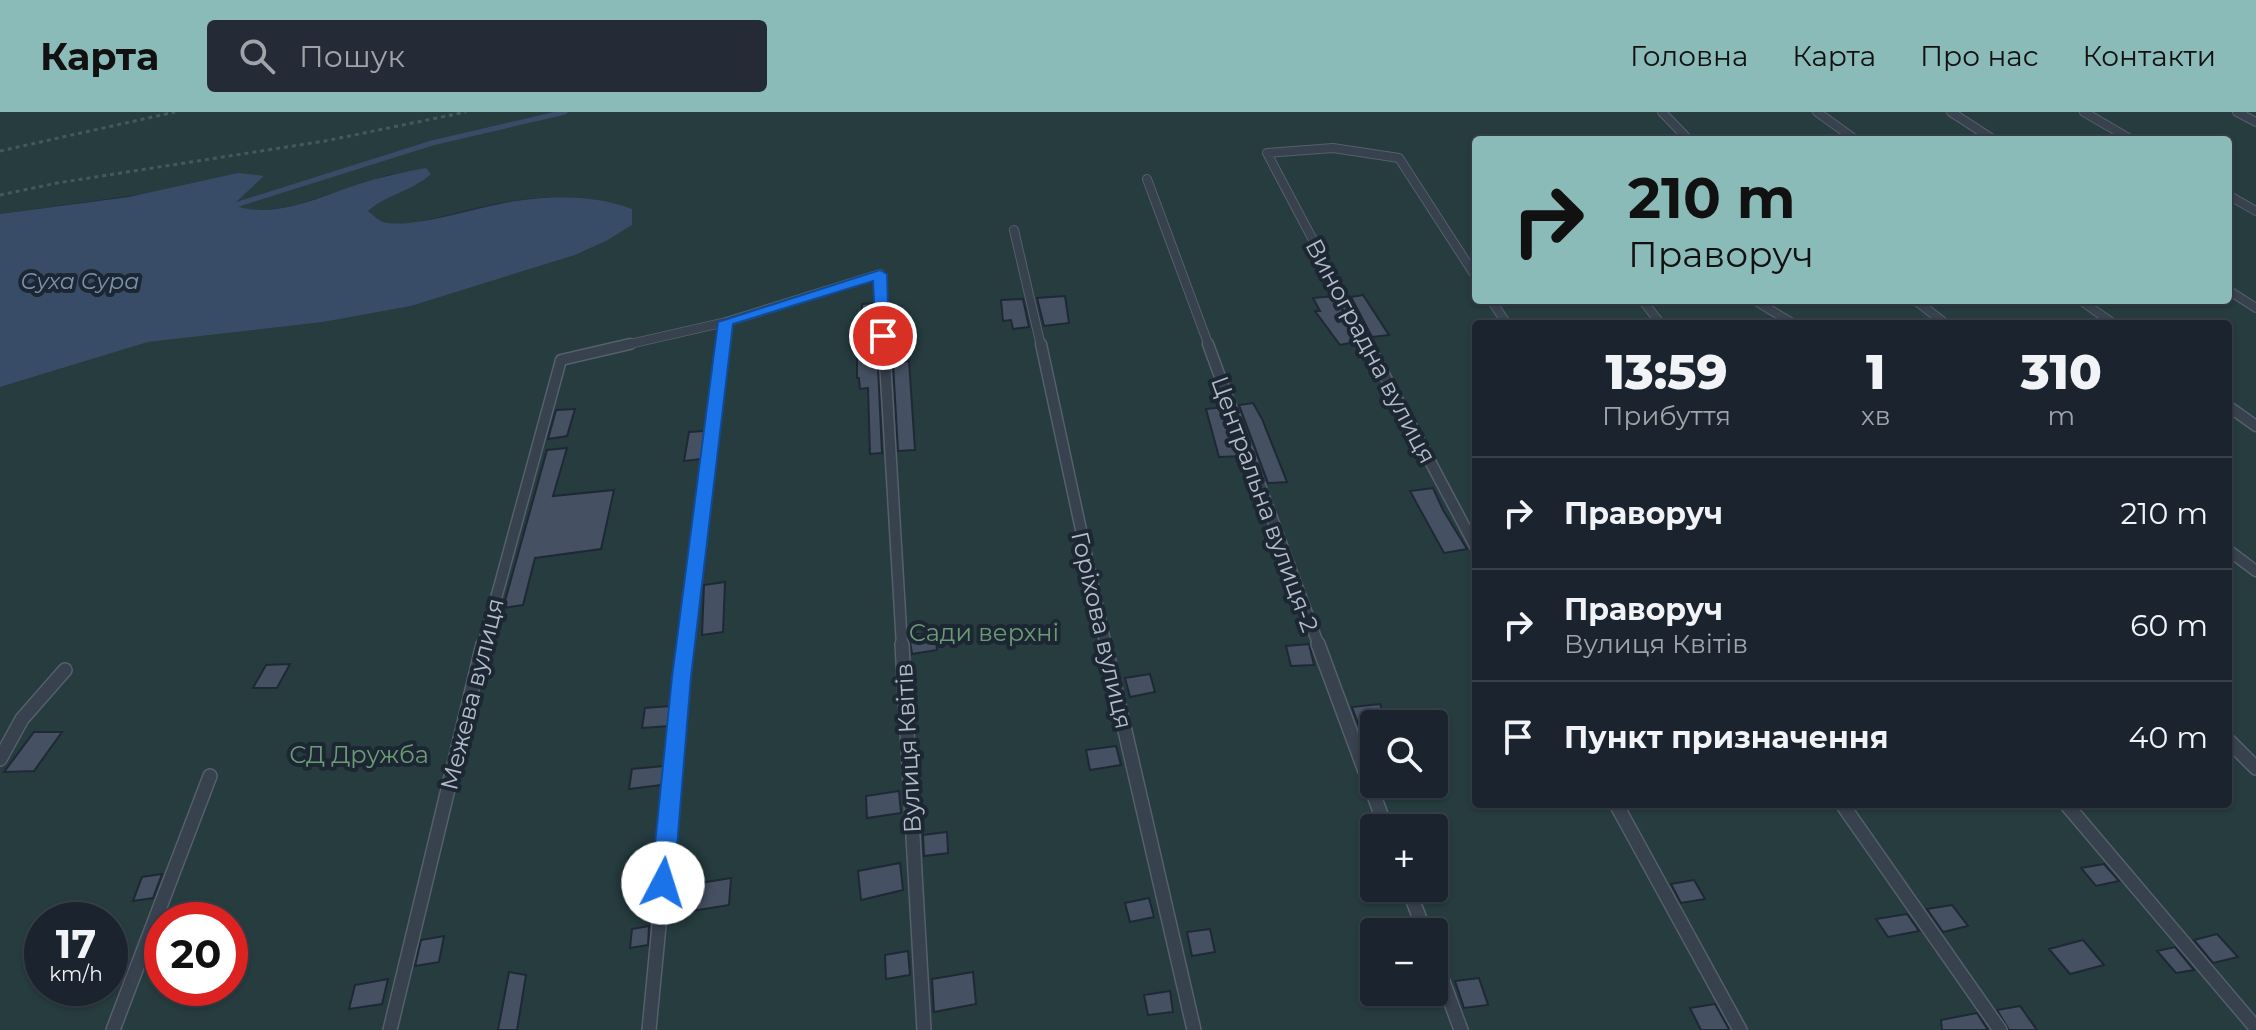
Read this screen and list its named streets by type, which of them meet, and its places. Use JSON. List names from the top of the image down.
{
  "streets": {
    "lane": [
      "Виноградна вулиця",
      "Центральна вулиця-2",
      "Горіхова вулиця",
      "Межева вулиця",
      "Вулиця Квітів"
    ]
  },
  "crossings": [
    ["Межева вулиця", "Вулиця Квітів"]
  ],
  "water": ["Суха Сура"],
  "parks": ["Сади верхні", "СД Дружба"],
  "page": {
    "header": "Карта",
    "search": "Пошук",
    "nav": [
      "Головна",
      "Карта",
      "Про нас",
      "Контакти"
    ],
    "turn": ["210 m", "Праворуч"],
    "eta": [
      "13:59",
      "Прибуття",
      "1",
      "хв",
      "310",
      "m"
    ],
    "list": [
      {
        "name": "Праворуч",
        "value": "210 m"
      },
      {
        "name": "Праворуч",
        "note": "Вулиця Квітів",
        "value": "60 m"
      },
      {
        "name": "Пункт призначення",
        "value": "40 m"
      }
    ],
    "map_buttons": ["+", "−"],
    "speed": "17 km/h",
    "limit": "20"
  }
}
